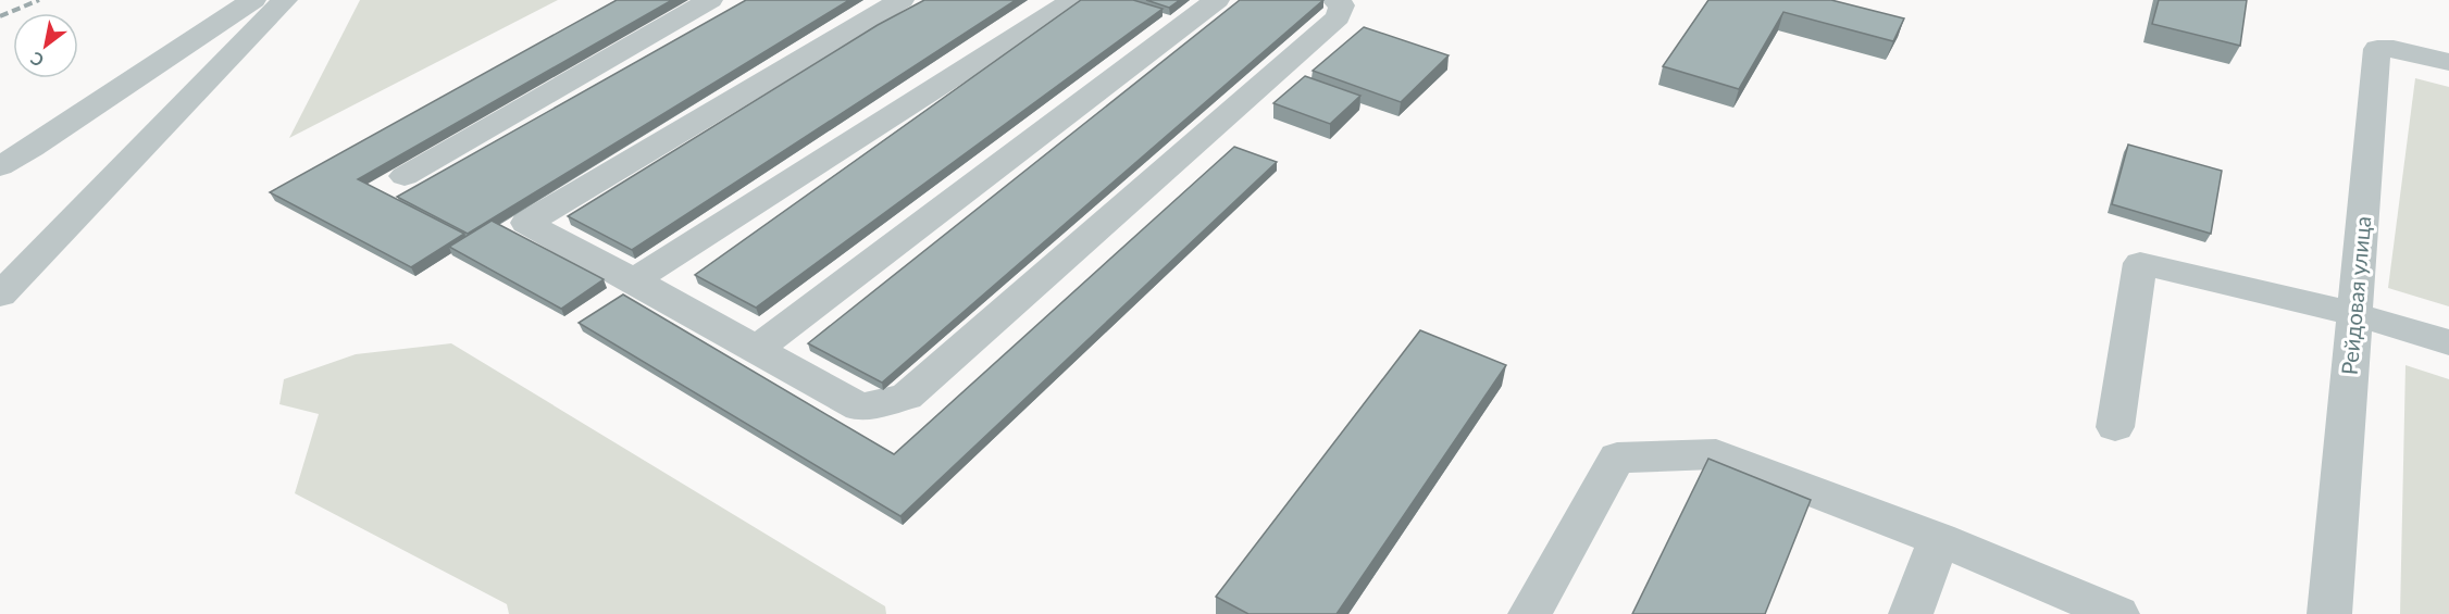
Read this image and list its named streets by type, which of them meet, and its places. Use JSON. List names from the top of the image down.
{
  "streets": {
    "street": ["Рейдовая улица"]
  },
  "north": "bottom left"
}
